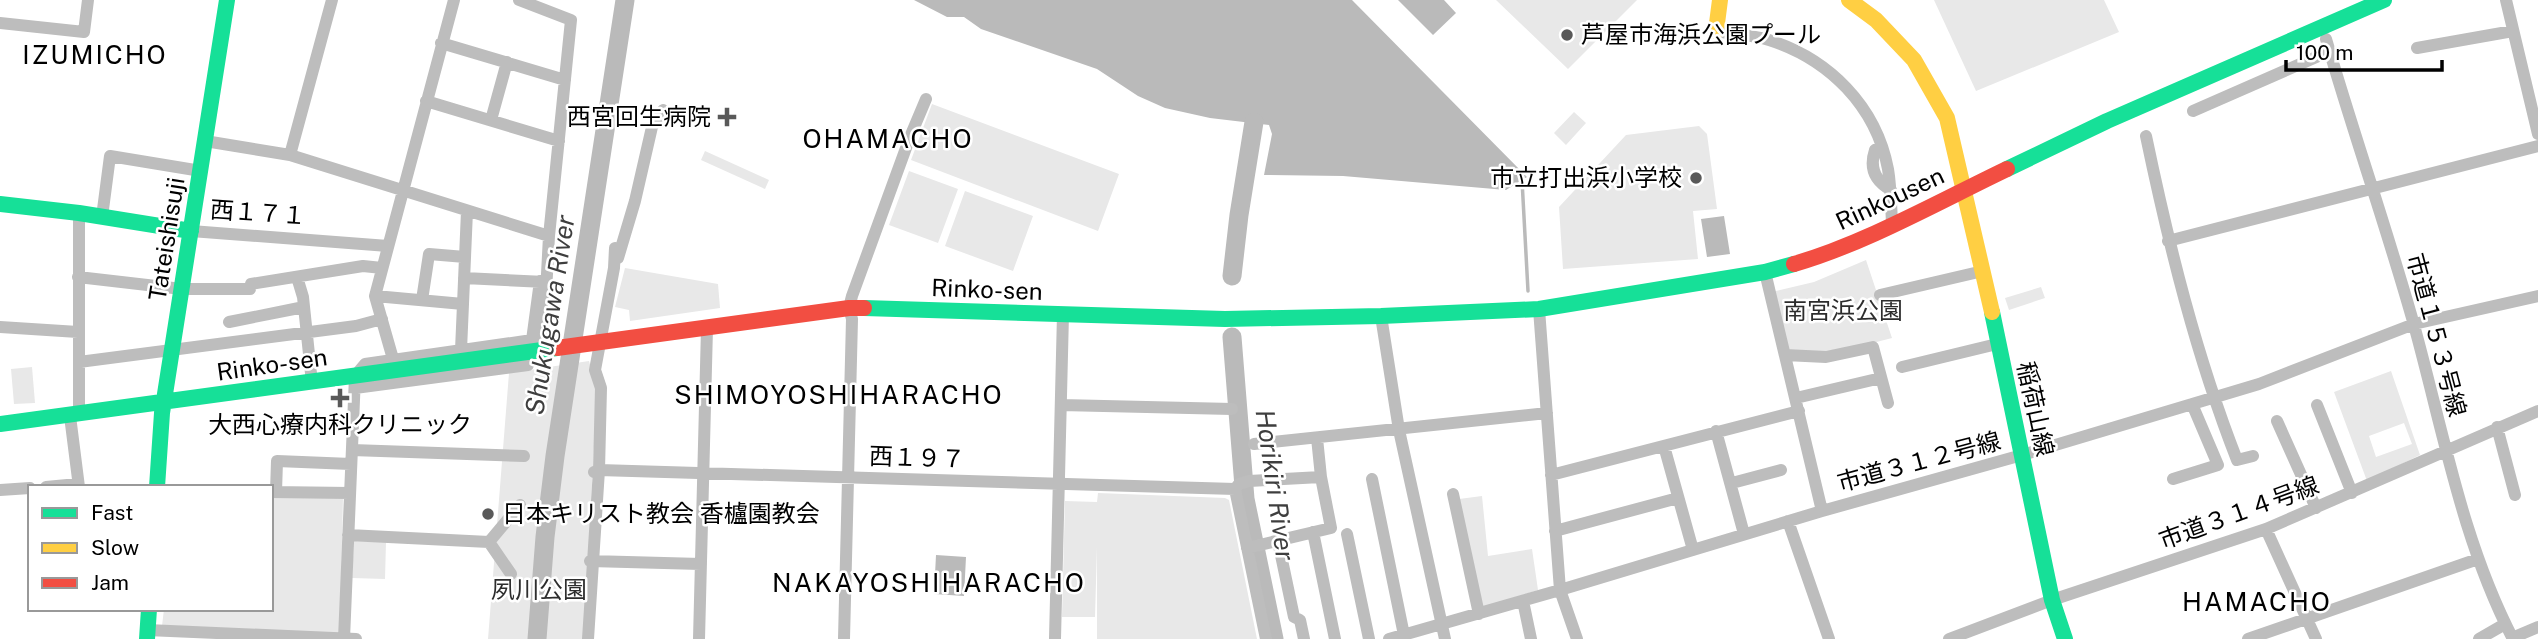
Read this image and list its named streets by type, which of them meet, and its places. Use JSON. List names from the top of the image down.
{
  "streets": {
    "street": [
      "Rinkousen",
      "西１７１",
      "Tateishisuji",
      "Rinko-sen",
      "市道１５３号線",
      "稲荷山線",
      "西１９７",
      "市道３１２号線",
      "市道３１４号線"
    ]
  },
  "crossings": [
    ["Rinkousen", "Rinko-sen"],
    ["Rinkousen", "稲荷山線"],
    ["西１７１", "Tateishisuji"],
    ["Tateishisuji", "Rinko-sen"],
    ["市道１５３号線", "市道３１２号線"],
    ["市道１５３号線", "市道３１４号線"],
    ["稲荷山線", "市道３１２号線"],
    ["稲荷山線", "市道３１４号線"]
  ],
  "districts": [
    "IZUMICHO",
    "OHAMACHO",
    "SHIMOYOSHIHARACHO",
    "NAKAYOSHIHARACHO",
    "HAMACHO"
  ],
  "water": ["Shukugawa River", "Horikiri River"],
  "parks": ["南宮浜公園", "夙川公園"],
  "places": {
    "other": ["芦屋市海浜公園プール", "市立打出浜小学校", "日本キリスト教会 香櫨園教会"],
    "health": ["西宮回生病院", "大西心療内科クリニック"]
  },
  "legend": ["Fast", "Slow", "Jam"],
  "scale_bar": "100 m"
}
